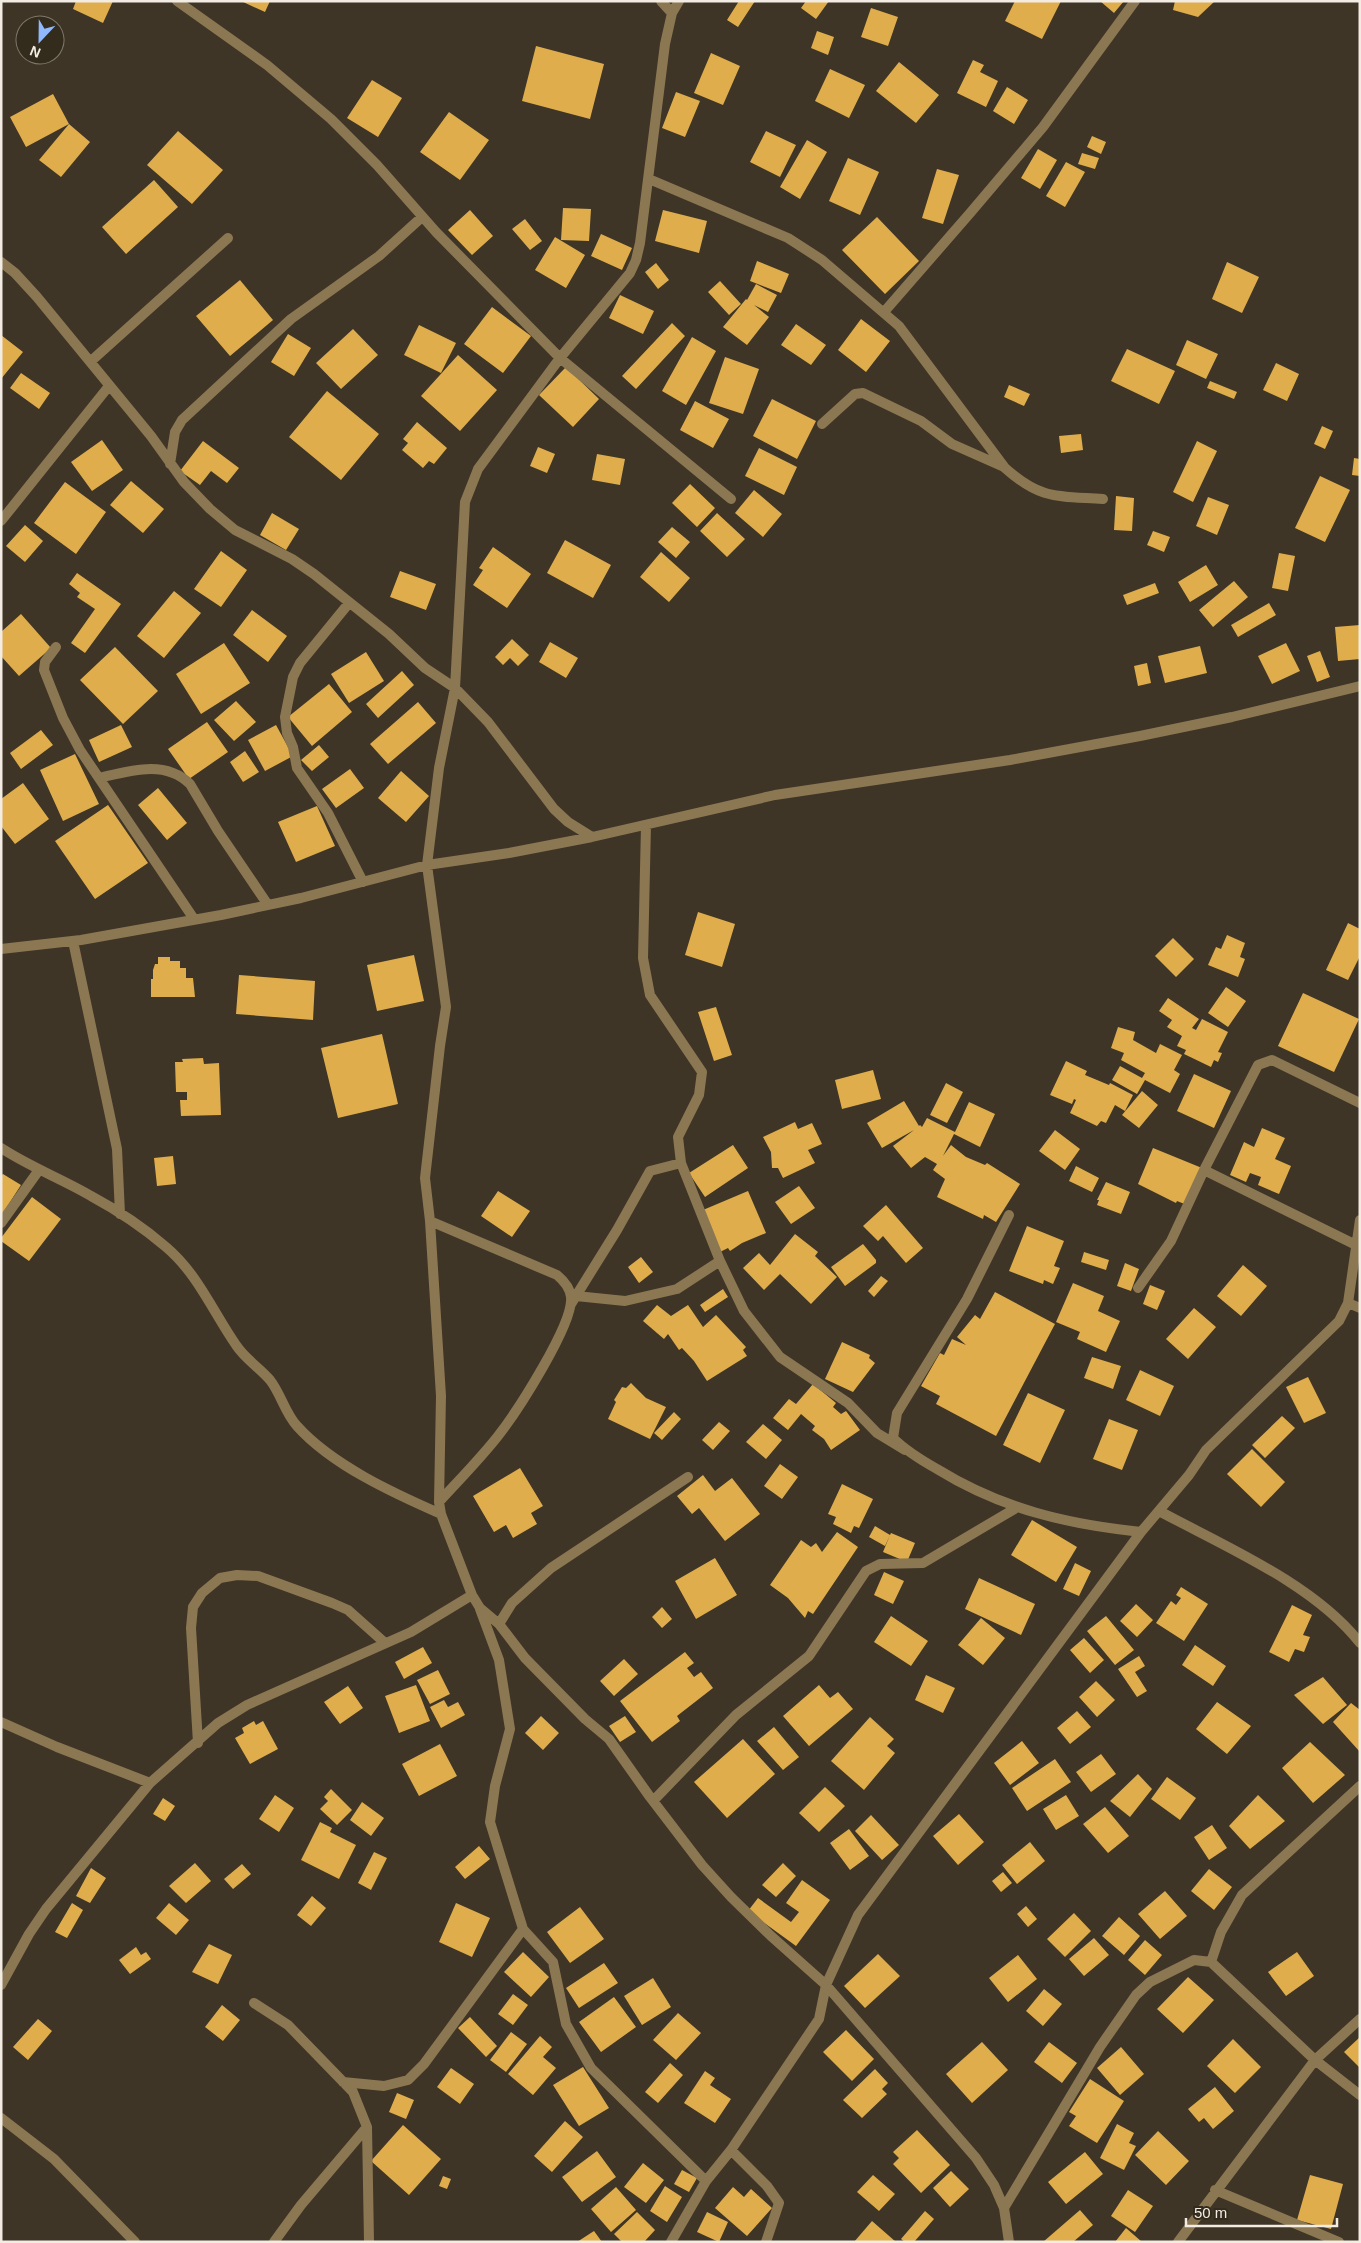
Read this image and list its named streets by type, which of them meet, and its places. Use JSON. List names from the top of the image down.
{
  "scale_bar": "50 m",
  "north": "bottom"
}
